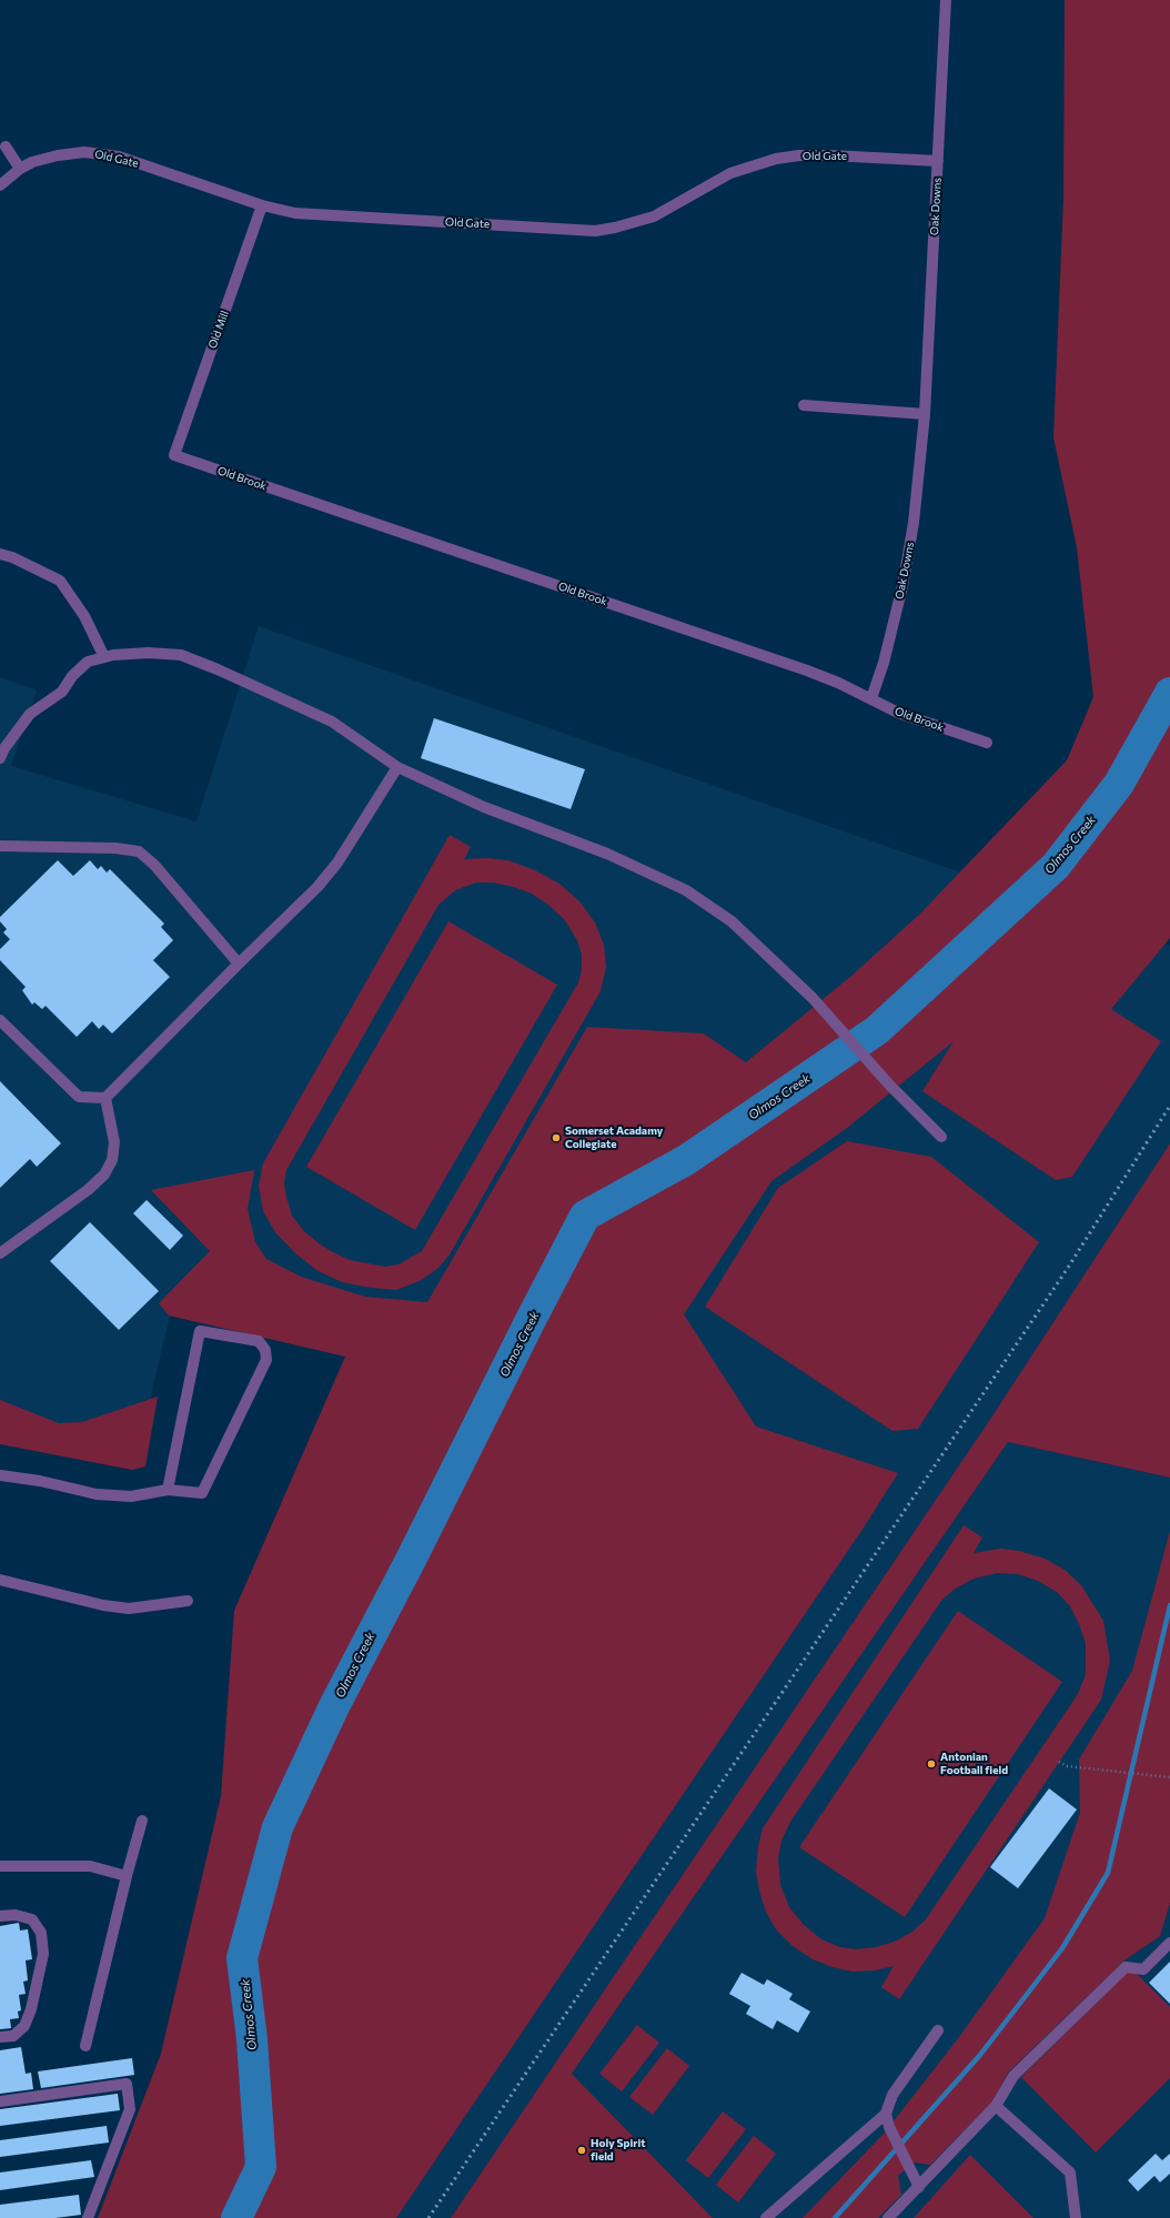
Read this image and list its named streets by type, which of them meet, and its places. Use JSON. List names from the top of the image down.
{
  "streets": {
    "street": [
      "Old Gate",
      "Oak Downs",
      "Old Mill",
      "Old Brook"
    ]
  },
  "crossings": [
    ["Old Gate", "Oak Downs"],
    ["Old Gate", "Old Mill"],
    ["Oak Downs", "Old Brook"],
    ["Old Mill", "Old Brook"]
  ],
  "water": ["Olmos Creek"],
  "places": ["Somerset Acadamy Collegiate", "Antonian Football field", "Holy Spirit field"]
}
